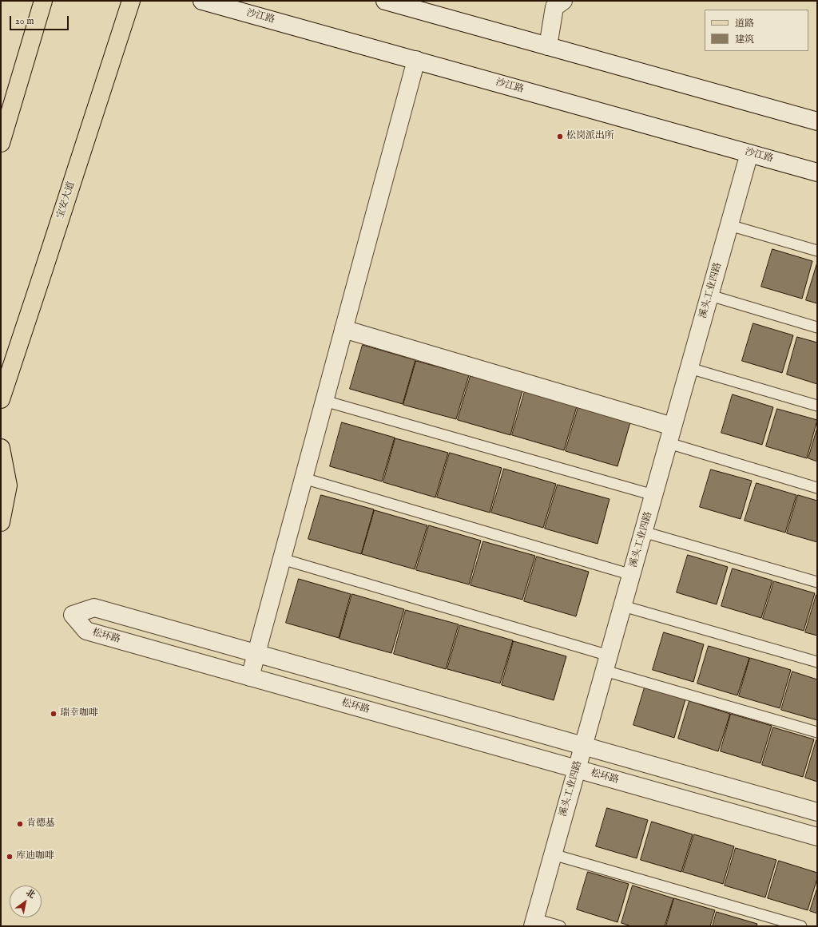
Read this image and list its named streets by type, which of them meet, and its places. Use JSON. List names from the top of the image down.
{
  "streets": {
    "main road": ["宝安大道"],
    "street": ["沙江路", "溪头工业四路", "松环路"]
  },
  "crossings": [
    ["沙江路", "溪头工业四路"],
    ["溪头工业四路", "松环路"]
  ],
  "places": [
    "松岗派出所",
    "瑞幸咖啡",
    "肯德基",
    "库迪咖啡"
  ],
  "legend": ["道路", "建筑"],
  "scale_bar": "20 m",
  "north": "top right"
}
